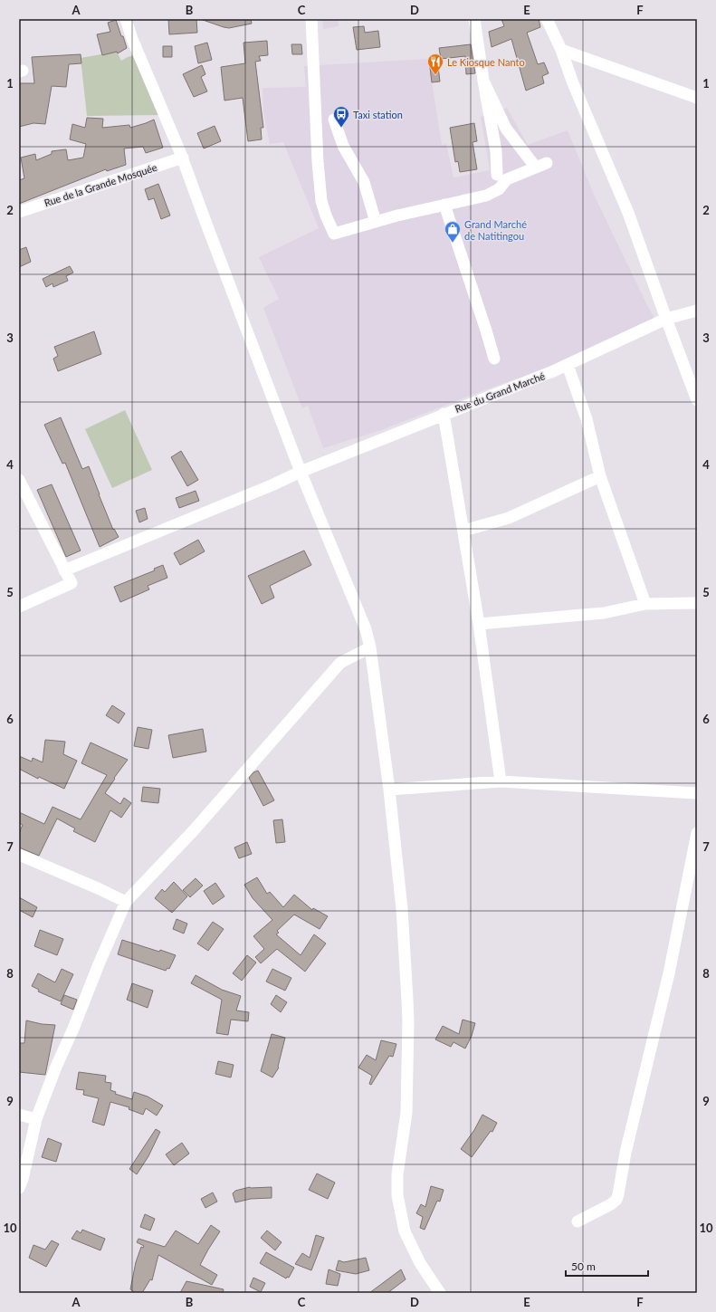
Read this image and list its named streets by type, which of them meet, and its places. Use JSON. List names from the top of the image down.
{
  "streets": {
    "street": ["Rue de la Grande Mosquée", "Rue du Grand Marché"]
  },
  "places": {
    "restaurant": ["Le Kiosque Nanto"],
    "bus stop": ["Taxi station"],
    "shop": ["Grand Marché de Natitingou"]
  },
  "scale_bar": "50 m",
  "grid": {
    "columns": [
      "A",
      "B",
      "C",
      "D",
      "E",
      "F"
    ],
    "rows": [
      "1",
      "2",
      "3",
      "4",
      "5",
      "6",
      "7",
      "8",
      "9",
      "10"
    ]
  }
}
